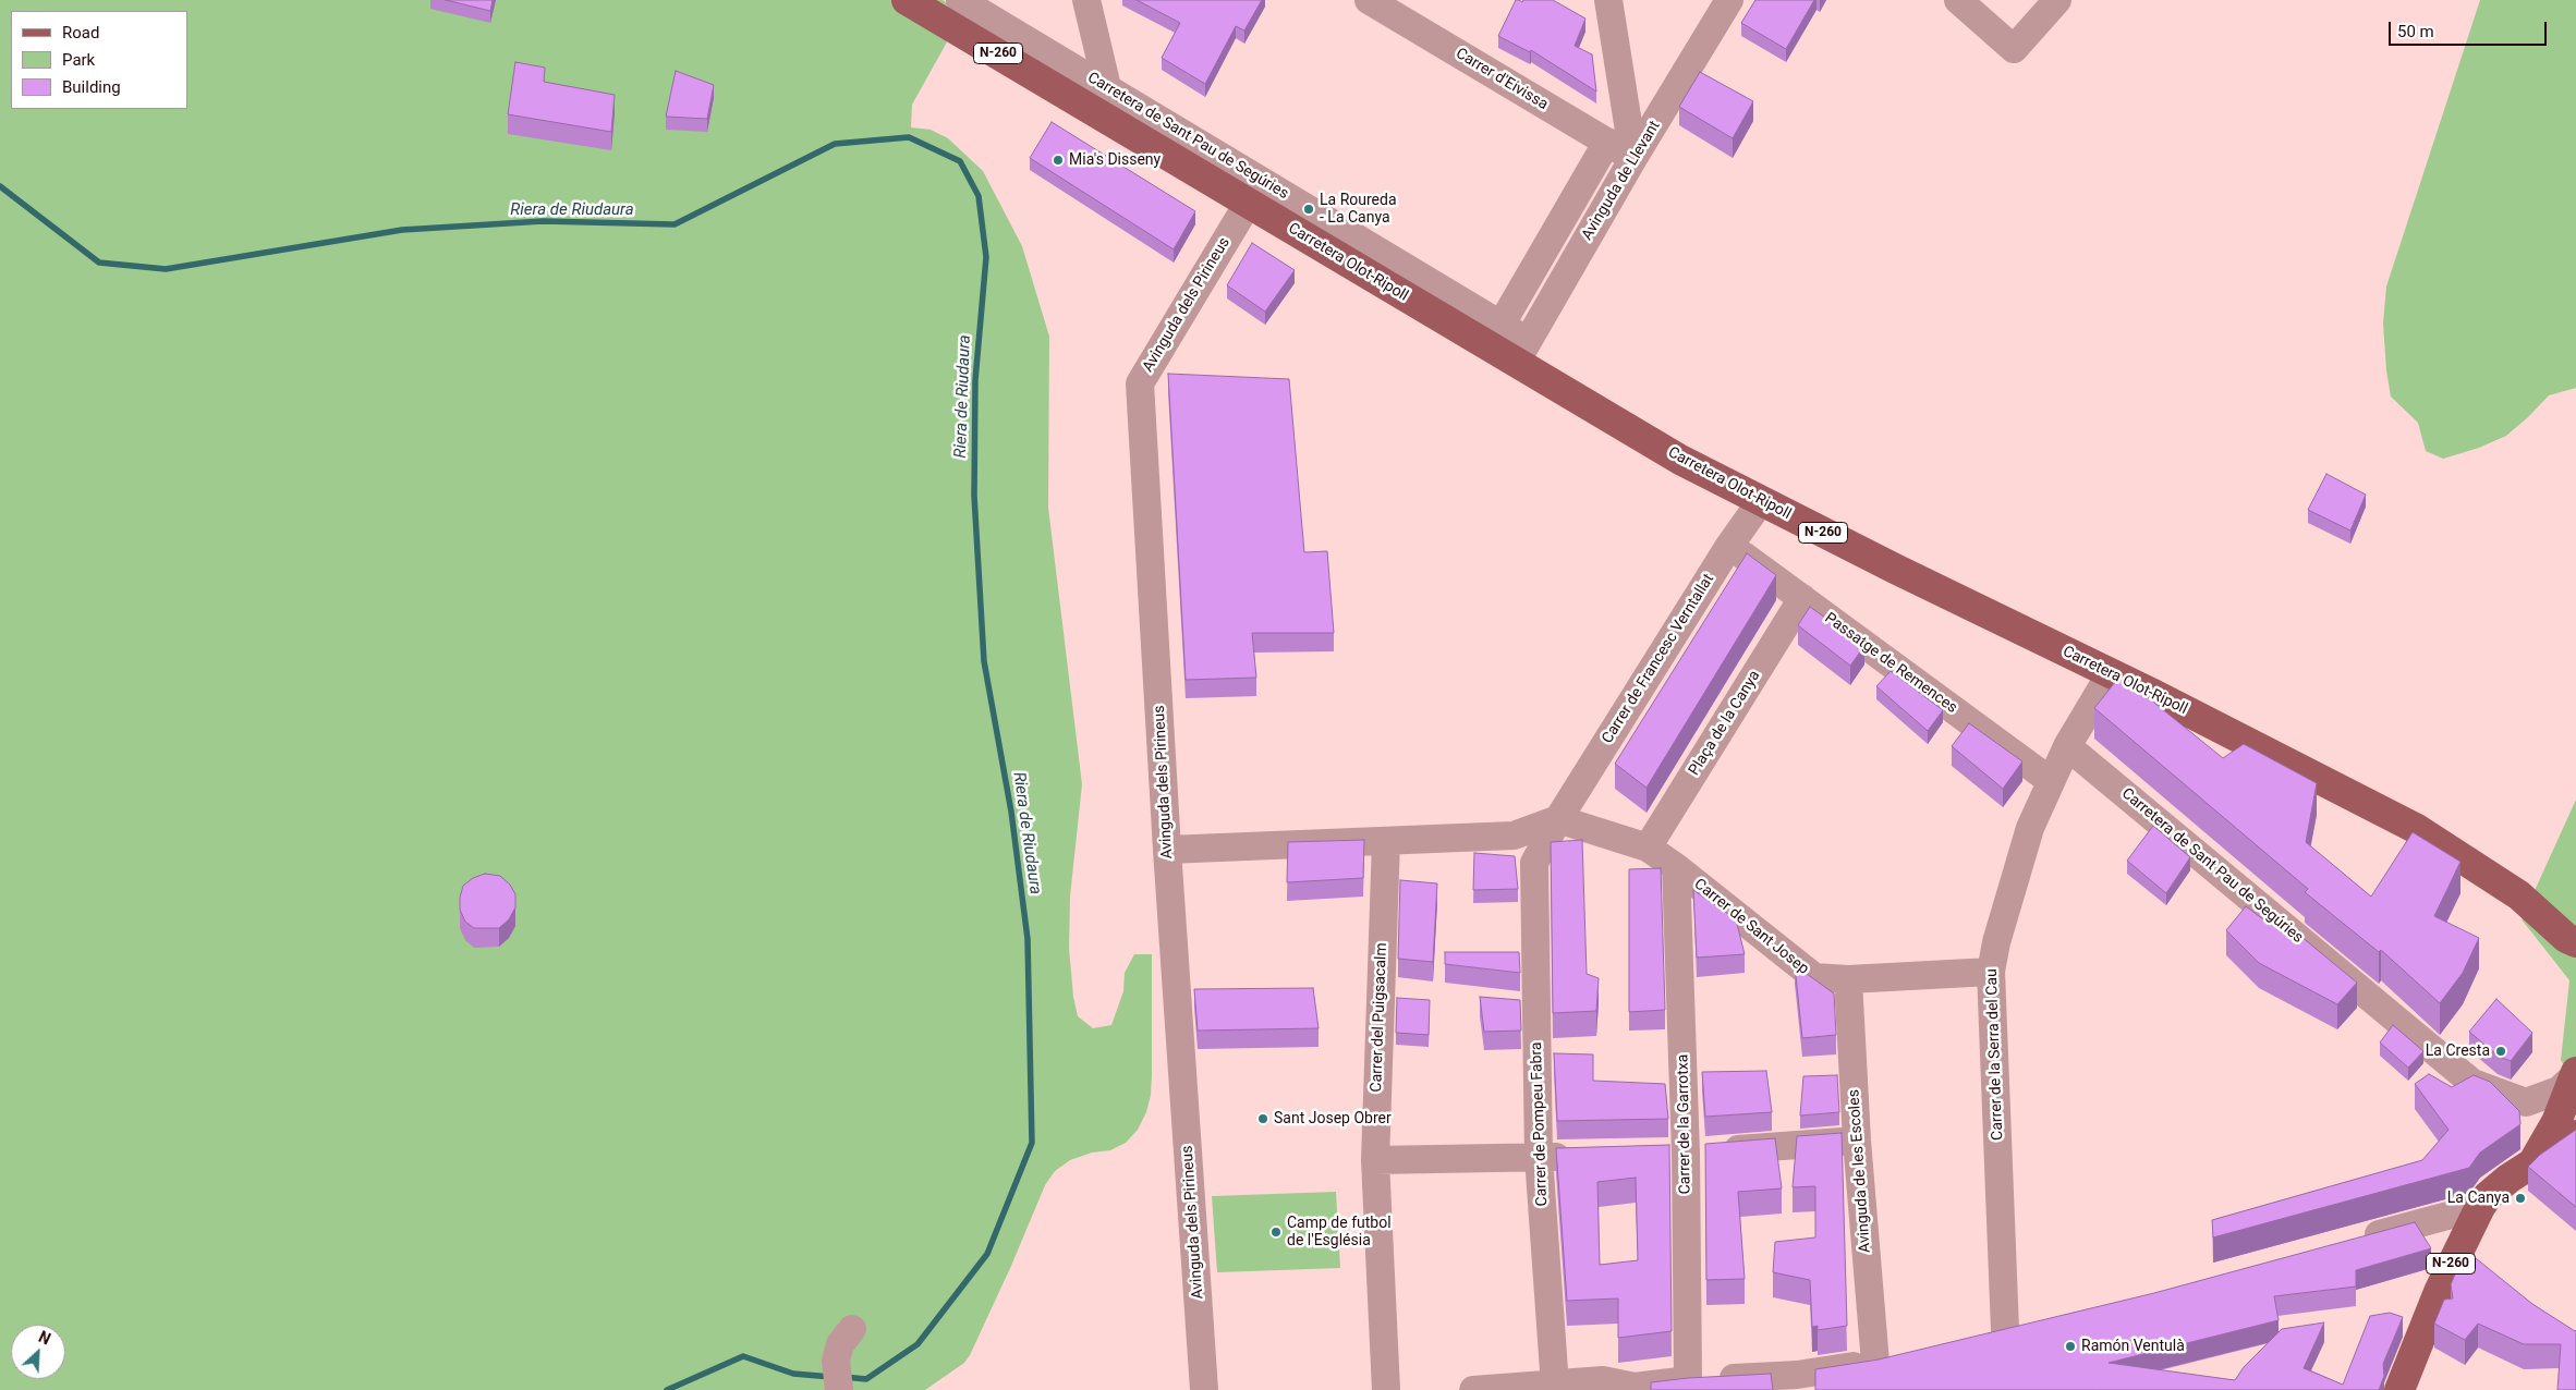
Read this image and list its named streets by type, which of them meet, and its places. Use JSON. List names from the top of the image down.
{
  "streets": {
    "main road": ["N-260", "Carretera Olot-Ripoll"],
    "street": [
      "Carrer d'Eivissa",
      "Carretera de Sant Pau de Segúries",
      "Avinguda de Llevant",
      "Avinguda dels Pirineus",
      "Carrer de Francesc Verntallat",
      "Passatge de Remences",
      "Plaça de la Canya",
      "Carrer de Sant Josep",
      "Carrer del Puigsacalm",
      "Carrer de la Serra del Cau",
      "Carrer de Pompeu Fabra",
      "Carrer de la Garrotxa",
      "Avinguda de les Escoles"
    ]
  },
  "crossings": [
    ["N-260", "Carretera de Sant Pau de Segúries"],
    ["Carrer d'Eivissa", "Avinguda de Llevant"],
    ["Carretera de Sant Pau de Segúries", "Avinguda de Llevant"],
    ["Carretera de Sant Pau de Segúries", "Carretera Olot-Ripoll"],
    ["Carretera de Sant Pau de Segúries", "Carrer de la Serra del Cau"],
    ["Avinguda de Llevant", "Carretera Olot-Ripoll"],
    ["Carretera Olot-Ripoll", "Avinguda dels Pirineus"],
    ["Carretera Olot-Ripoll", "Carrer de Francesc Verntallat"],
    ["Carretera Olot-Ripoll", "Carrer de la Serra del Cau"],
    ["Carrer de Francesc Verntallat", "Passatge de Remences"],
    ["Carrer de Francesc Verntallat", "Carrer de Sant Josep"],
    ["Carrer de Francesc Verntallat", "Carrer de Pompeu Fabra"],
    ["Passatge de Remences", "Plaça de la Canya"],
    ["Passatge de Remences", "Carrer de la Serra del Cau"],
    ["Plaça de la Canya", "Carrer de Sant Josep"],
    ["Carrer de Sant Josep", "Carrer de la Serra del Cau"],
    ["Carrer de Sant Josep", "Carrer de la Garrotxa"],
    ["Carrer de Sant Josep", "Avinguda de les Escoles"]
  ],
  "water": ["Riera de Riudaura"],
  "places": [
    "Mia's Disseny",
    "La Roureda - La Canya",
    "La Cresta",
    "Sant Josep Obrer",
    "La Canya",
    "Camp de futbol de l'Església",
    "Ramón Ventulà"
  ],
  "legend": ["Road", "Park", "Building"],
  "scale_bar": "50 m",
  "north": "top right"
}
